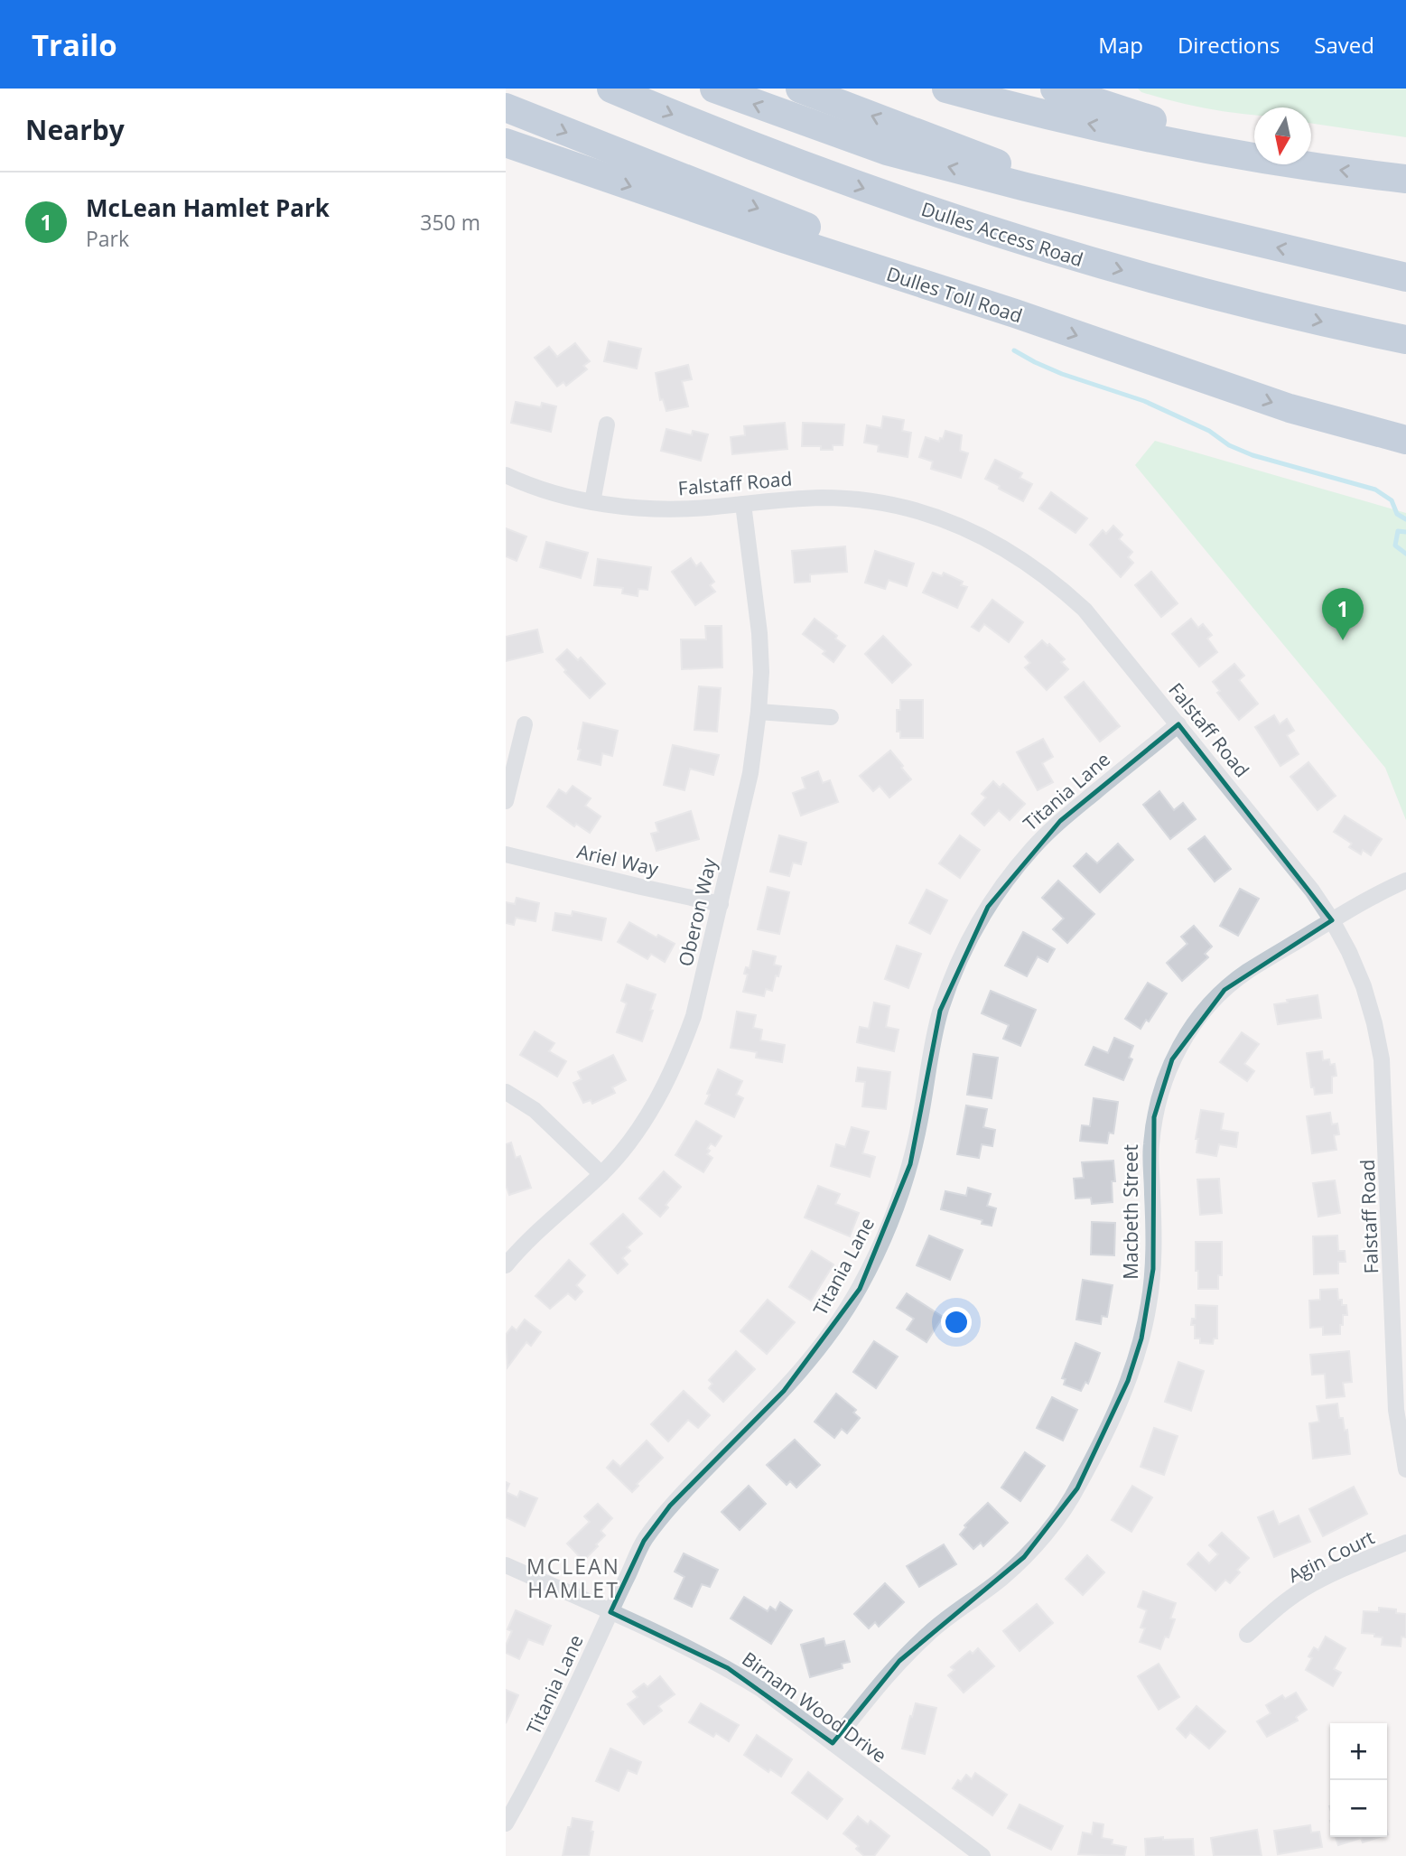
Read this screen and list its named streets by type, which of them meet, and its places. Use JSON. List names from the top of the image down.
{
  "streets": {
    "highway": ["Dulles Access Road", "Dulles Toll Road"],
    "street": [
      "Falstaff Road",
      "Titania Lane",
      "Ariel Way",
      "Oberon Way",
      "Macbeth Street",
      "Agin Court",
      "Birnam Wood Drive"
    ]
  },
  "crossings": [
    ["Falstaff Road", "Titania Lane"],
    ["Falstaff Road", "Oberon Way"],
    ["Falstaff Road", "Macbeth Street"],
    ["Titania Lane", "Birnam Wood Drive"],
    ["Ariel Way", "Oberon Way"],
    ["Macbeth Street", "Birnam Wood Drive"]
  ],
  "districts": ["MCLEAN HAMLET"],
  "north": "bottom",
  "page": {
    "header": "Trailo",
    "nav": ["Map", "Directions", "Saved"],
    "heading": "Nearby",
    "list": [
      {
        "mark": "1",
        "name": "McLean Hamlet Park",
        "note": "Park",
        "value": "350 m"
      }
    ],
    "pins": "1",
    "map_buttons": ["+", "−"]
  }
}
